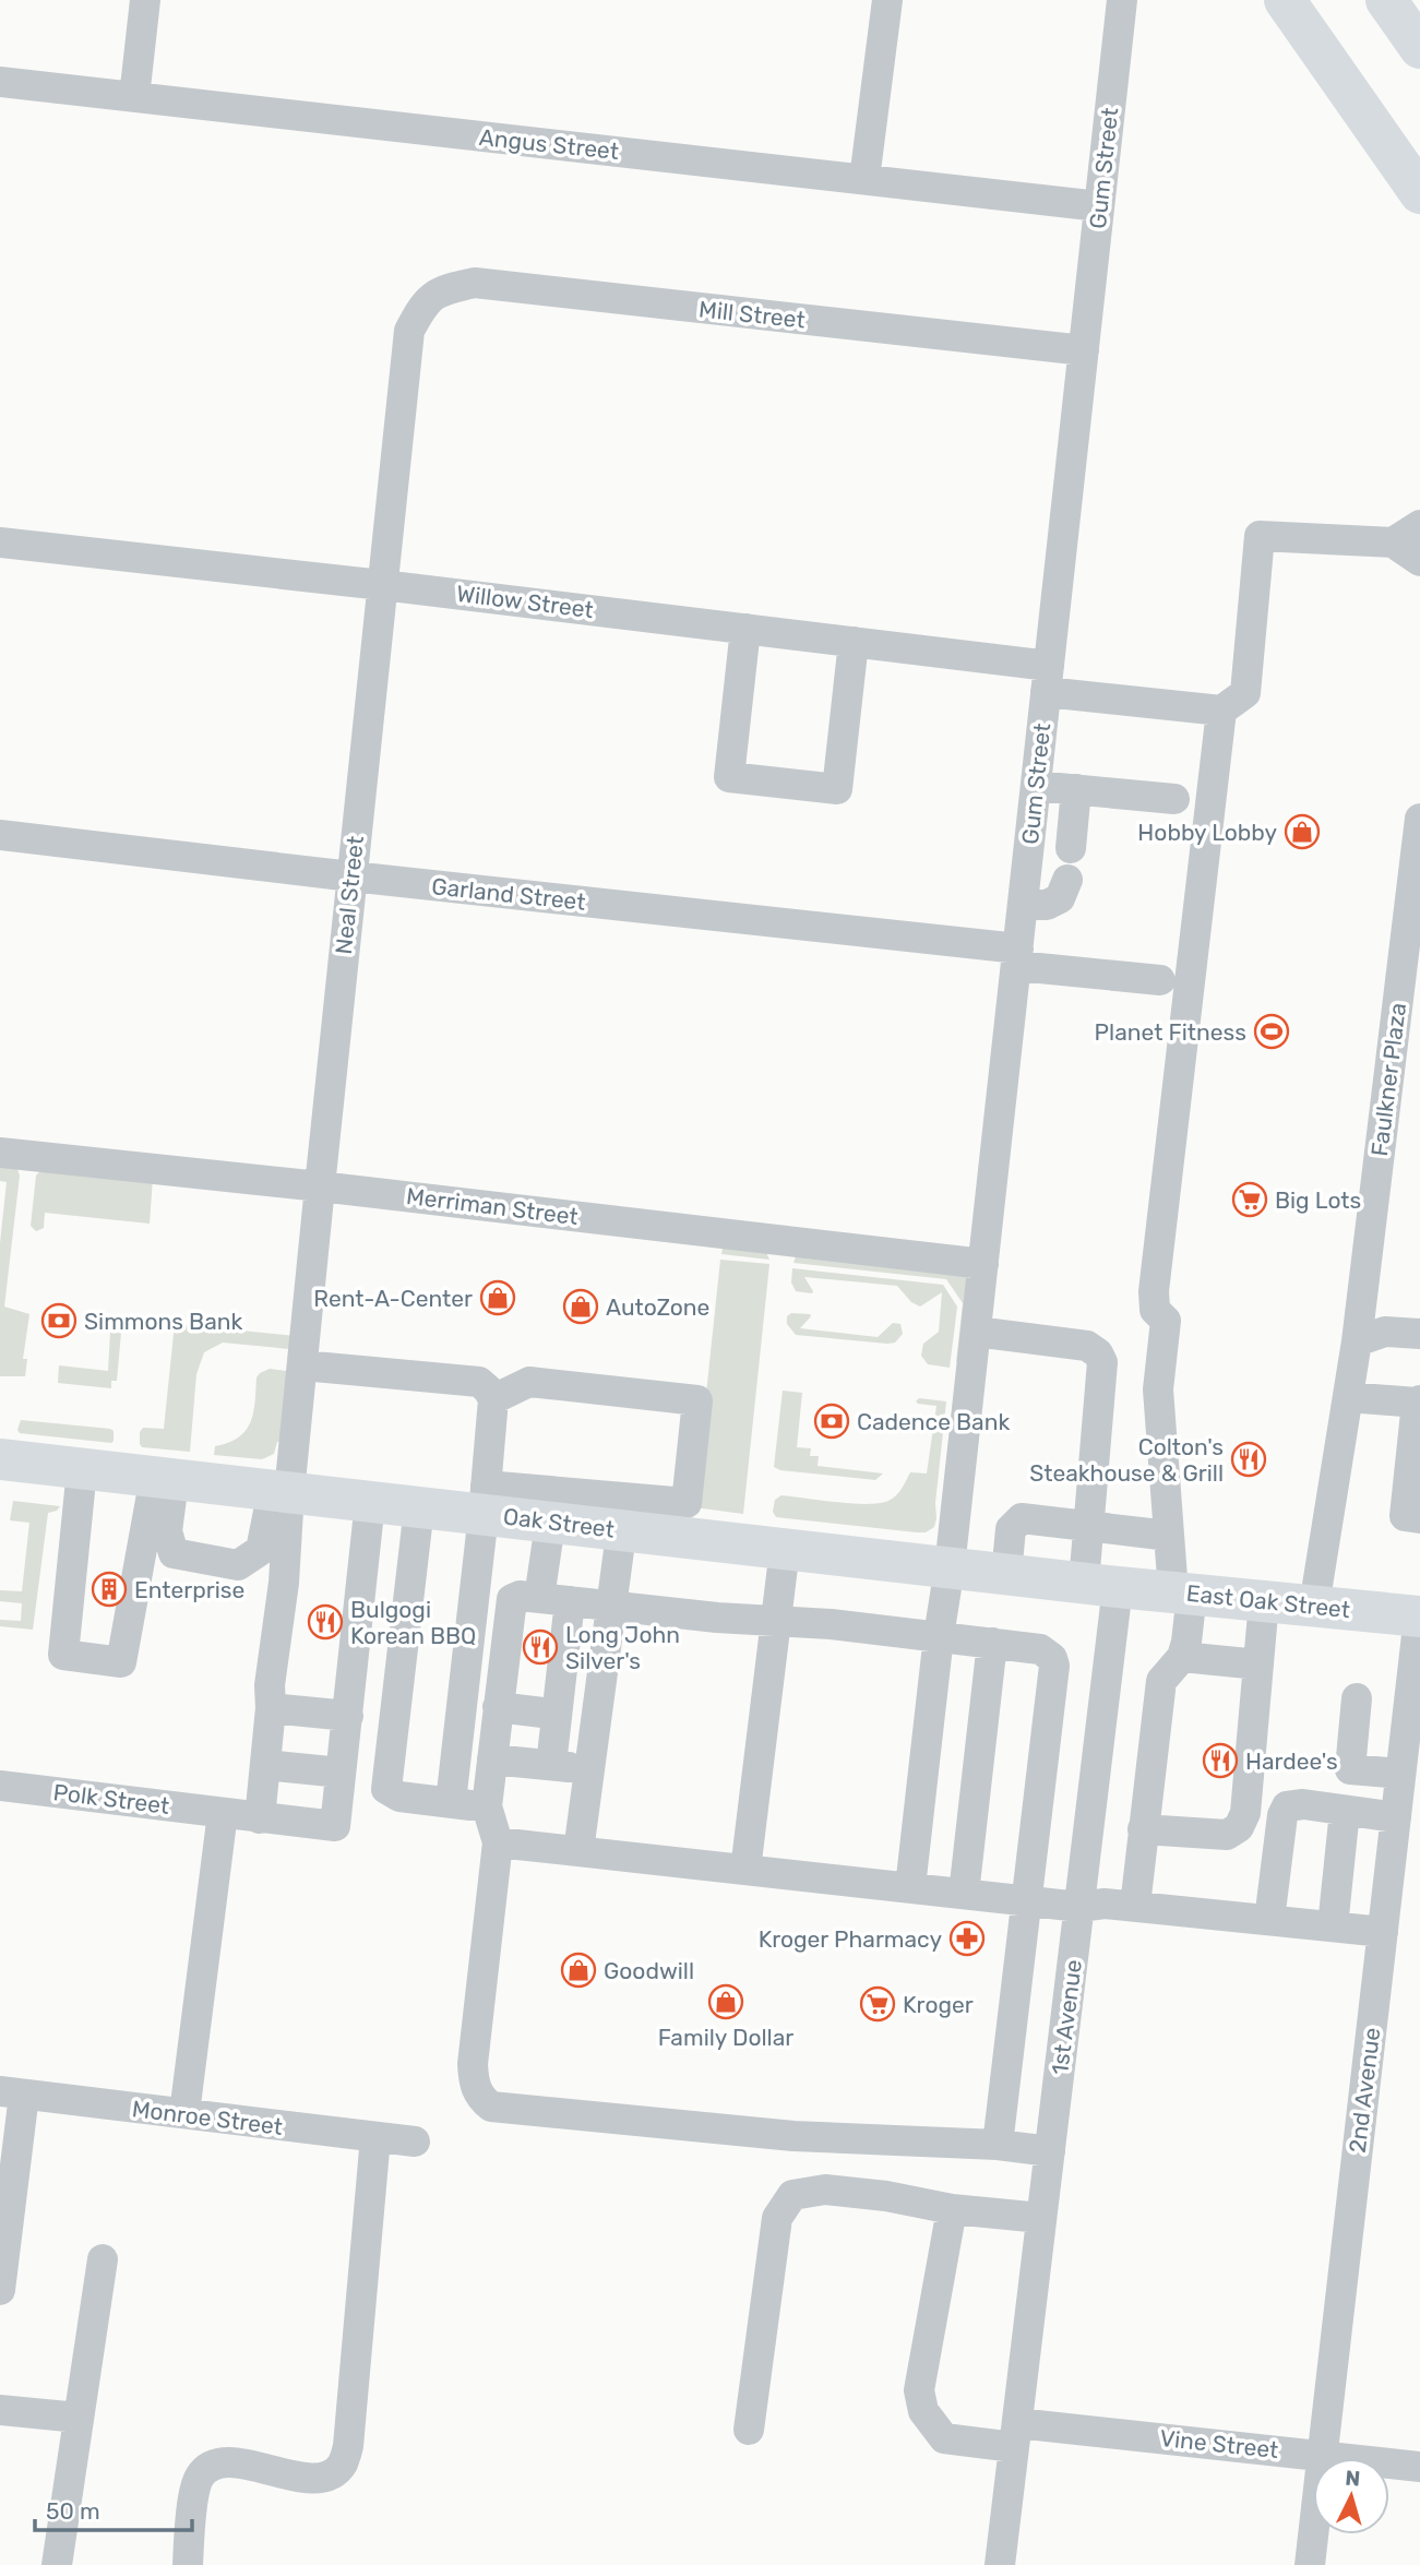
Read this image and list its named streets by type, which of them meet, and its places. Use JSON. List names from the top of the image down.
{
  "streets": {
    "highway": ["Oak Street", "East Oak Street"],
    "street": [
      "Angus Street",
      "Gum Street",
      "Mill Street",
      "Willow Street",
      "Garland Street",
      "Neal Street",
      "Faulkner Plaza",
      "Merriman Street",
      "Polk Street",
      "1st Avenue",
      "2nd Avenue",
      "Monroe Street",
      "Vine Street"
    ]
  },
  "crossings": [
    ["Angus Street", "Gum Street"],
    ["Gum Street", "Mill Street"],
    ["Gum Street", "Willow Street"],
    ["Gum Street", "Garland Street"],
    ["Gum Street", "Merriman Street"],
    ["Gum Street", "Oak Street"],
    ["Gum Street", "1st Avenue"],
    ["Mill Street", "Neal Street"],
    ["Willow Street", "Neal Street"],
    ["Garland Street", "Neal Street"],
    ["Neal Street", "Merriman Street"],
    ["Neal Street", "Oak Street"],
    ["Faulkner Plaza", "East Oak Street"],
    ["Oak Street", "East Oak Street"],
    ["Oak Street", "1st Avenue"],
    ["East Oak Street", "1st Avenue"],
    ["East Oak Street", "2nd Avenue"],
    ["1st Avenue", "Vine Street"],
    ["2nd Avenue", "Vine Street"]
  ],
  "places": {
    "shop": [
      "Hobby Lobby",
      "Rent-A-Center",
      "AutoZone",
      "Goodwill",
      "Family Dollar"
    ],
    "sports": ["Planet Fitness"],
    "supermarket": ["Big Lots", "Kroger"],
    "bank": ["Simmons Bank", "Cadence Bank"],
    "restaurant": [
      "Colton's Steakhouse & Grill",
      "Bulgogi Korean BBQ",
      "Long John Silver's",
      "Hardee's"
    ],
    "building": ["Enterprise"],
    "pharmacy": ["Kroger Pharmacy"]
  },
  "scale_bar": "50 m",
  "north": "top"
}
